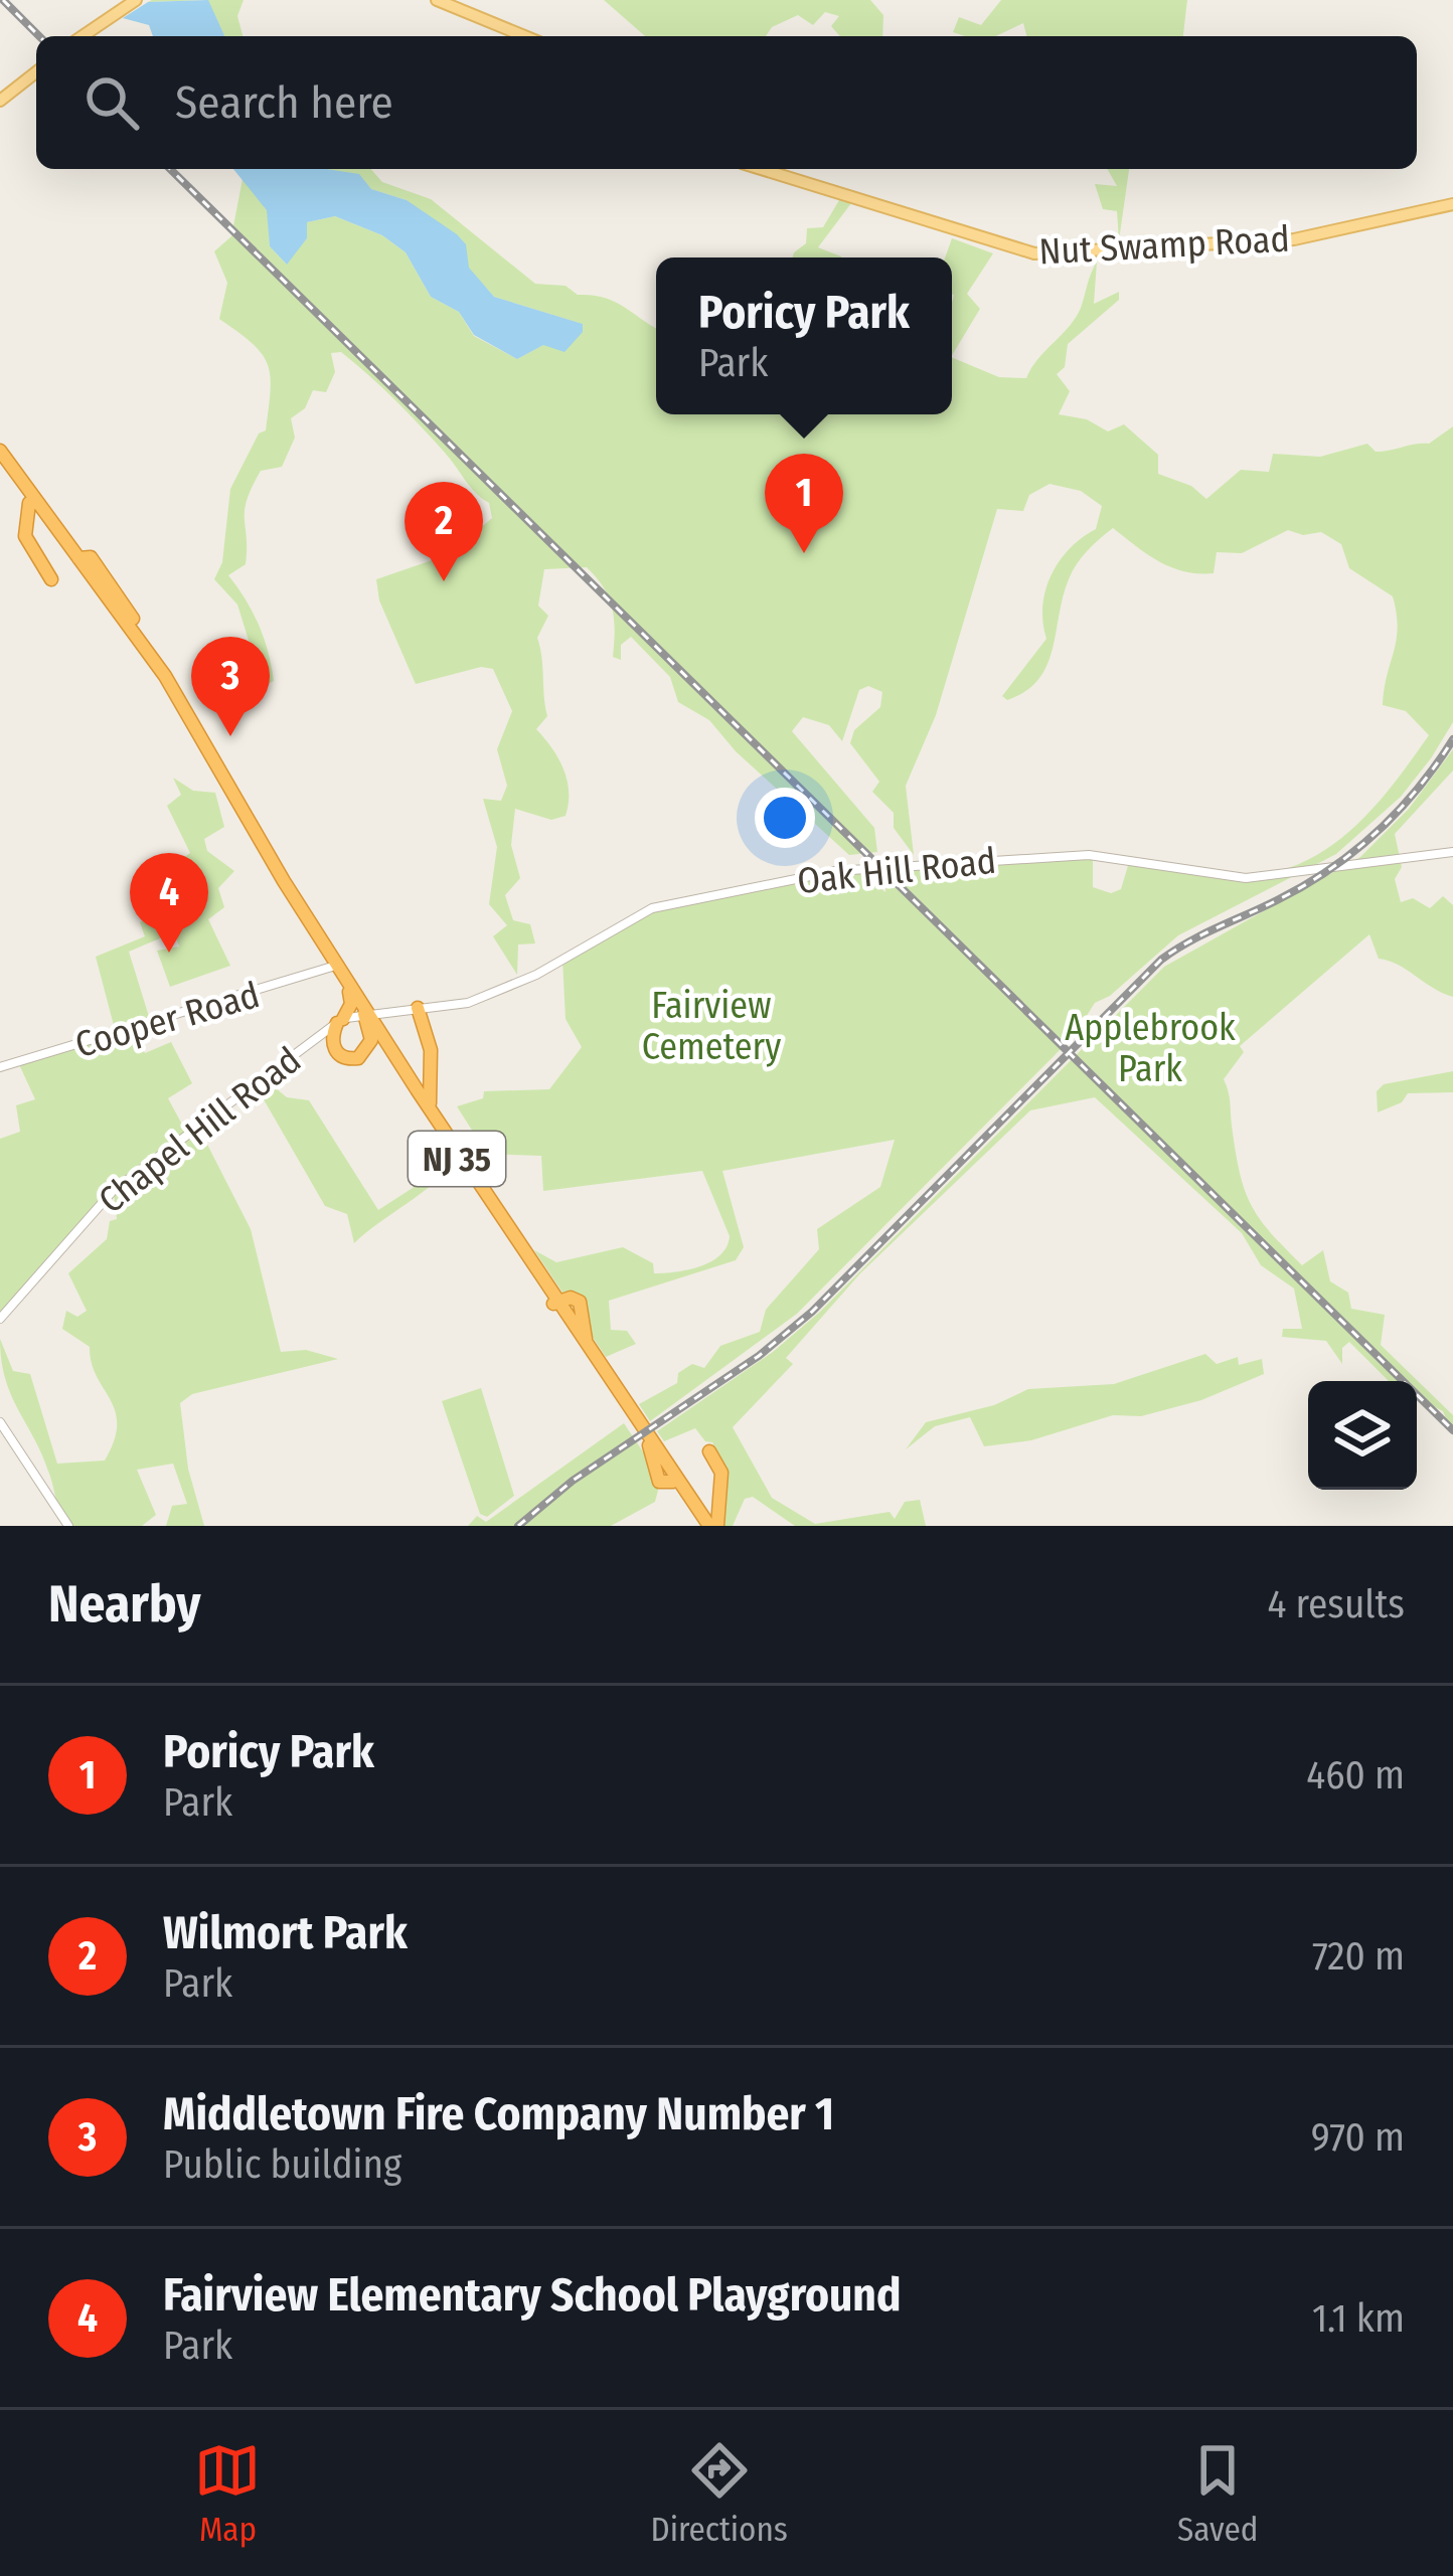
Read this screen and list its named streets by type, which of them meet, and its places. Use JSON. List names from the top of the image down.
{
  "streets": {
    "highway": ["NJ 35"],
    "main road": ["Nut Swamp Road"],
    "street": ["Oak Hill Road", "Cooper Road", "Chapel Hill Road"]
  },
  "crossings": [
    ["Oak Hill Road", "Chapel Hill Road"],
    ["Oak Hill Road", "NJ 35"],
    ["Cooper Road", "NJ 35"],
    ["Chapel Hill Road", "NJ 35"]
  ],
  "parks": ["Fairview Cemetery", "Applebrook Park"],
  "page": {
    "search": "Search here",
    "popup": ["Poricy Park", "Park"],
    "pins": [
      "1",
      "2",
      "3",
      "4"
    ],
    "heading": ["Nearby", "4 results"],
    "list": [
      {
        "mark": "1",
        "name": "Poricy Park",
        "note": "Park",
        "value": "460 m"
      },
      {
        "mark": "2",
        "name": "Wilmort Park",
        "note": "Park",
        "value": "720 m"
      },
      {
        "mark": "3",
        "name": "Middletown Fire Company Number 1",
        "note": "Public building",
        "value": "970 m"
      },
      {
        "mark": "4",
        "name": "Fairview Elementary School Playground",
        "note": "Park",
        "value": "1.1 km"
      }
    ],
    "nav": ["Map", "Directions", "Saved"]
  }
}
